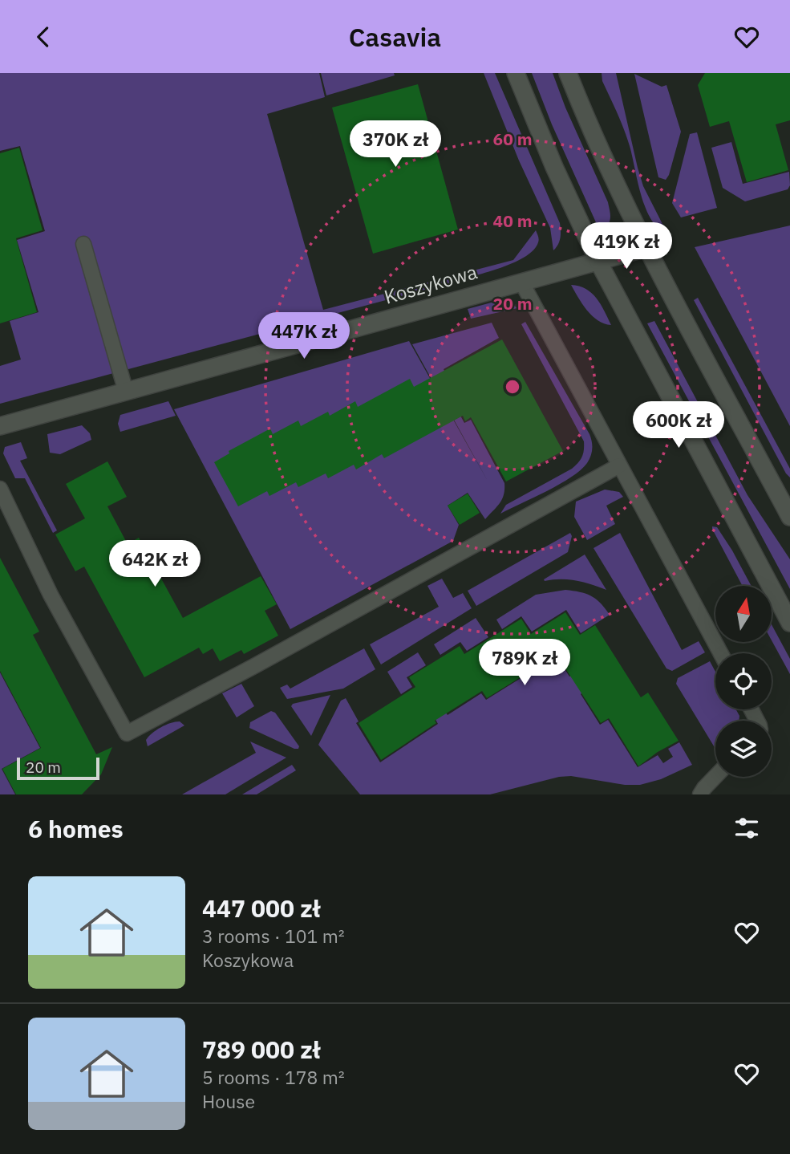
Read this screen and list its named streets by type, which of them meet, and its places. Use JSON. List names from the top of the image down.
{
  "streets": {
    "street": ["Koszykowa"]
  },
  "scale_bar": "20 m",
  "north": "top",
  "page": {
    "header": "Casavia",
    "price": [
      "370K zł",
      "419K zł",
      "447K zł",
      "600K zł",
      "642K zł",
      "789K zł"
    ],
    "scale": "20 m",
    "heading": "6 homes",
    "list": [
      {
        "name": "447 000 zł",
        "note": "3 rooms · 101 m² · Koszykowa"
      },
      {
        "name": "789 000 zł",
        "note": "5 rooms · 178 m² · House"
      }
    ]
  },
  "rings": ["60 m", "40 m", "20 m"]
}
